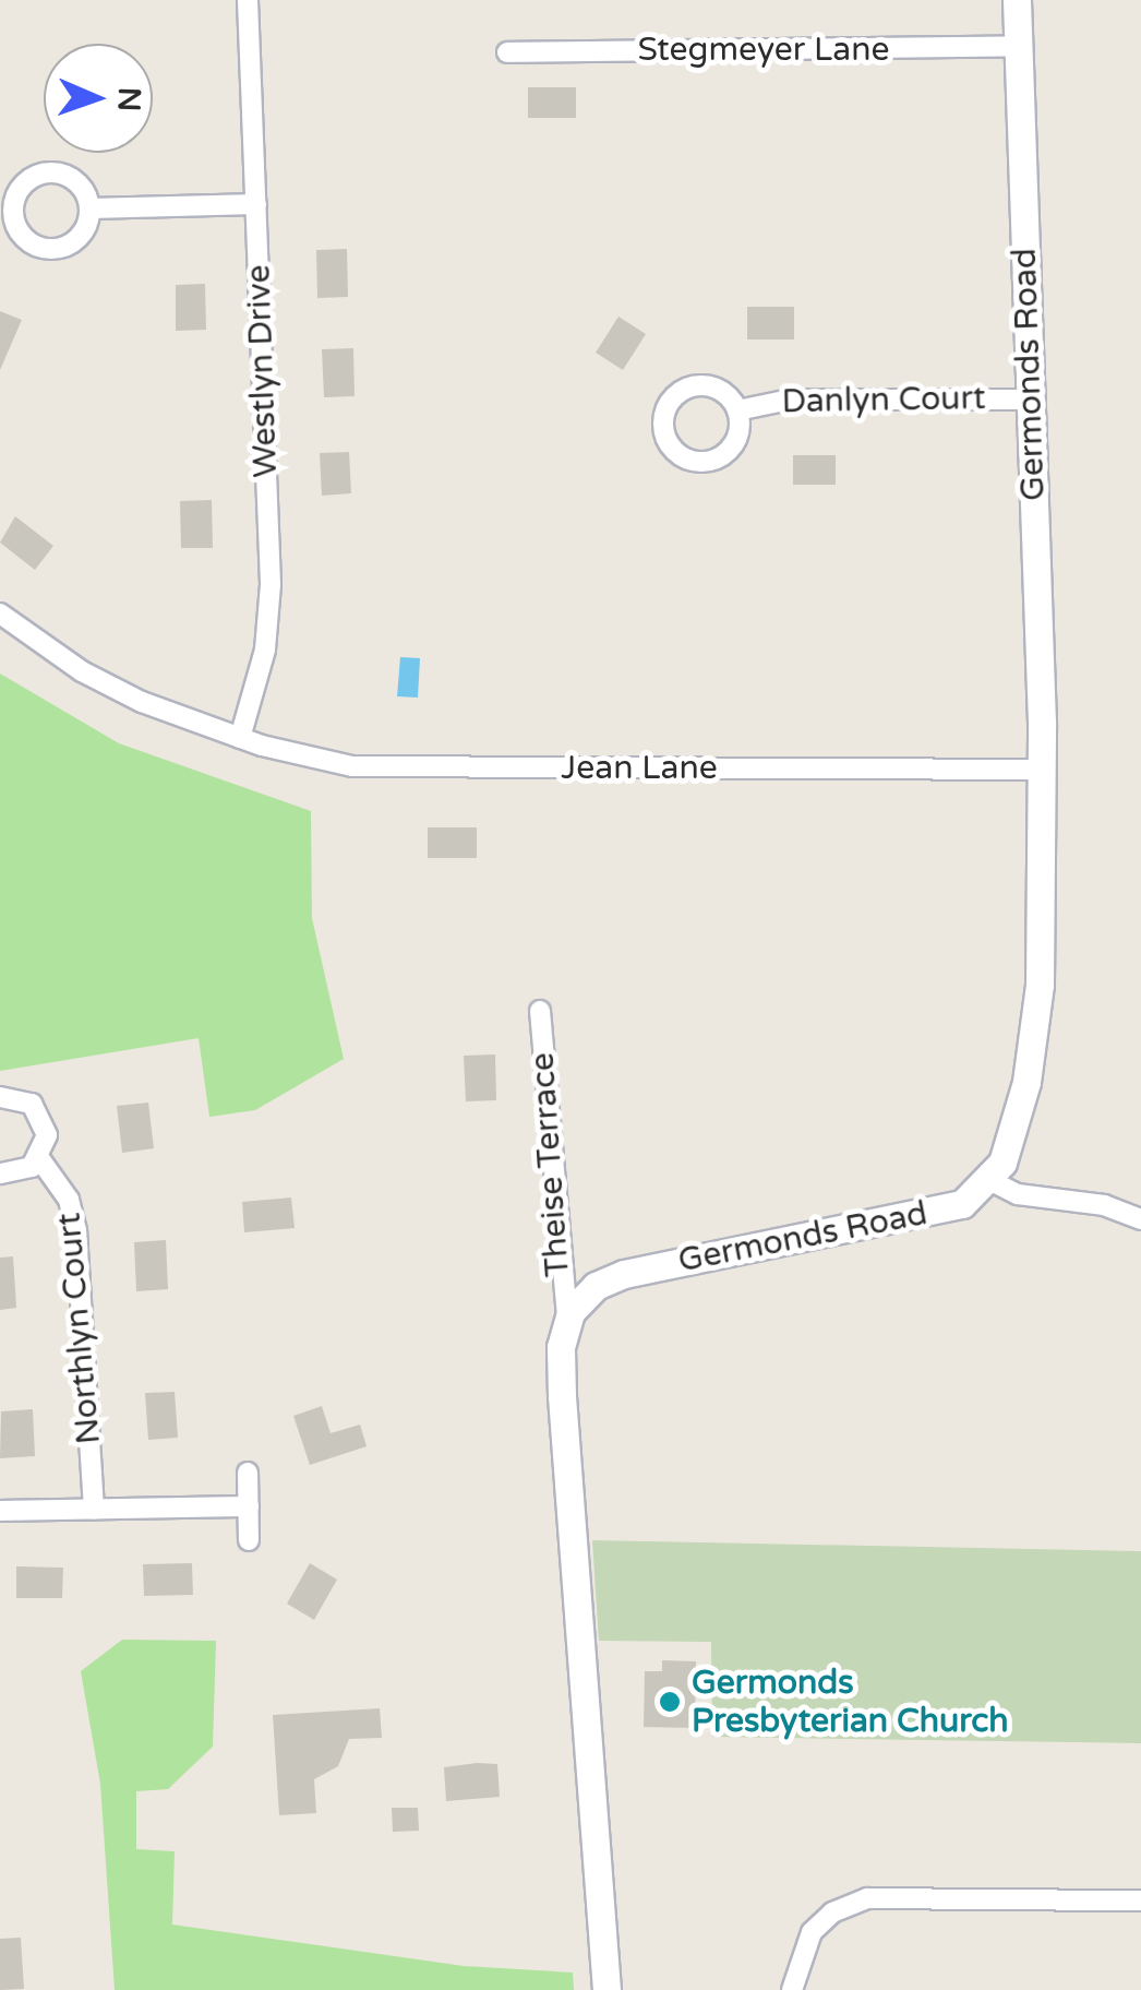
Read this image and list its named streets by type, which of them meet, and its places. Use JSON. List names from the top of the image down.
{
  "streets": {
    "street": [
      "Stegmeyer Lane",
      "Westlyn Drive",
      "Germonds Road",
      "Danlyn Court",
      "Jean Lane",
      "Theise Terrace",
      "Northlyn Court"
    ]
  },
  "crossings": [
    ["Stegmeyer Lane", "Germonds Road"],
    ["Westlyn Drive", "Jean Lane"],
    ["Germonds Road", "Danlyn Court"],
    ["Germonds Road", "Jean Lane"],
    ["Germonds Road", "Theise Terrace"]
  ],
  "places": ["Germonds Presbyterian Church"],
  "north": "right"
}
